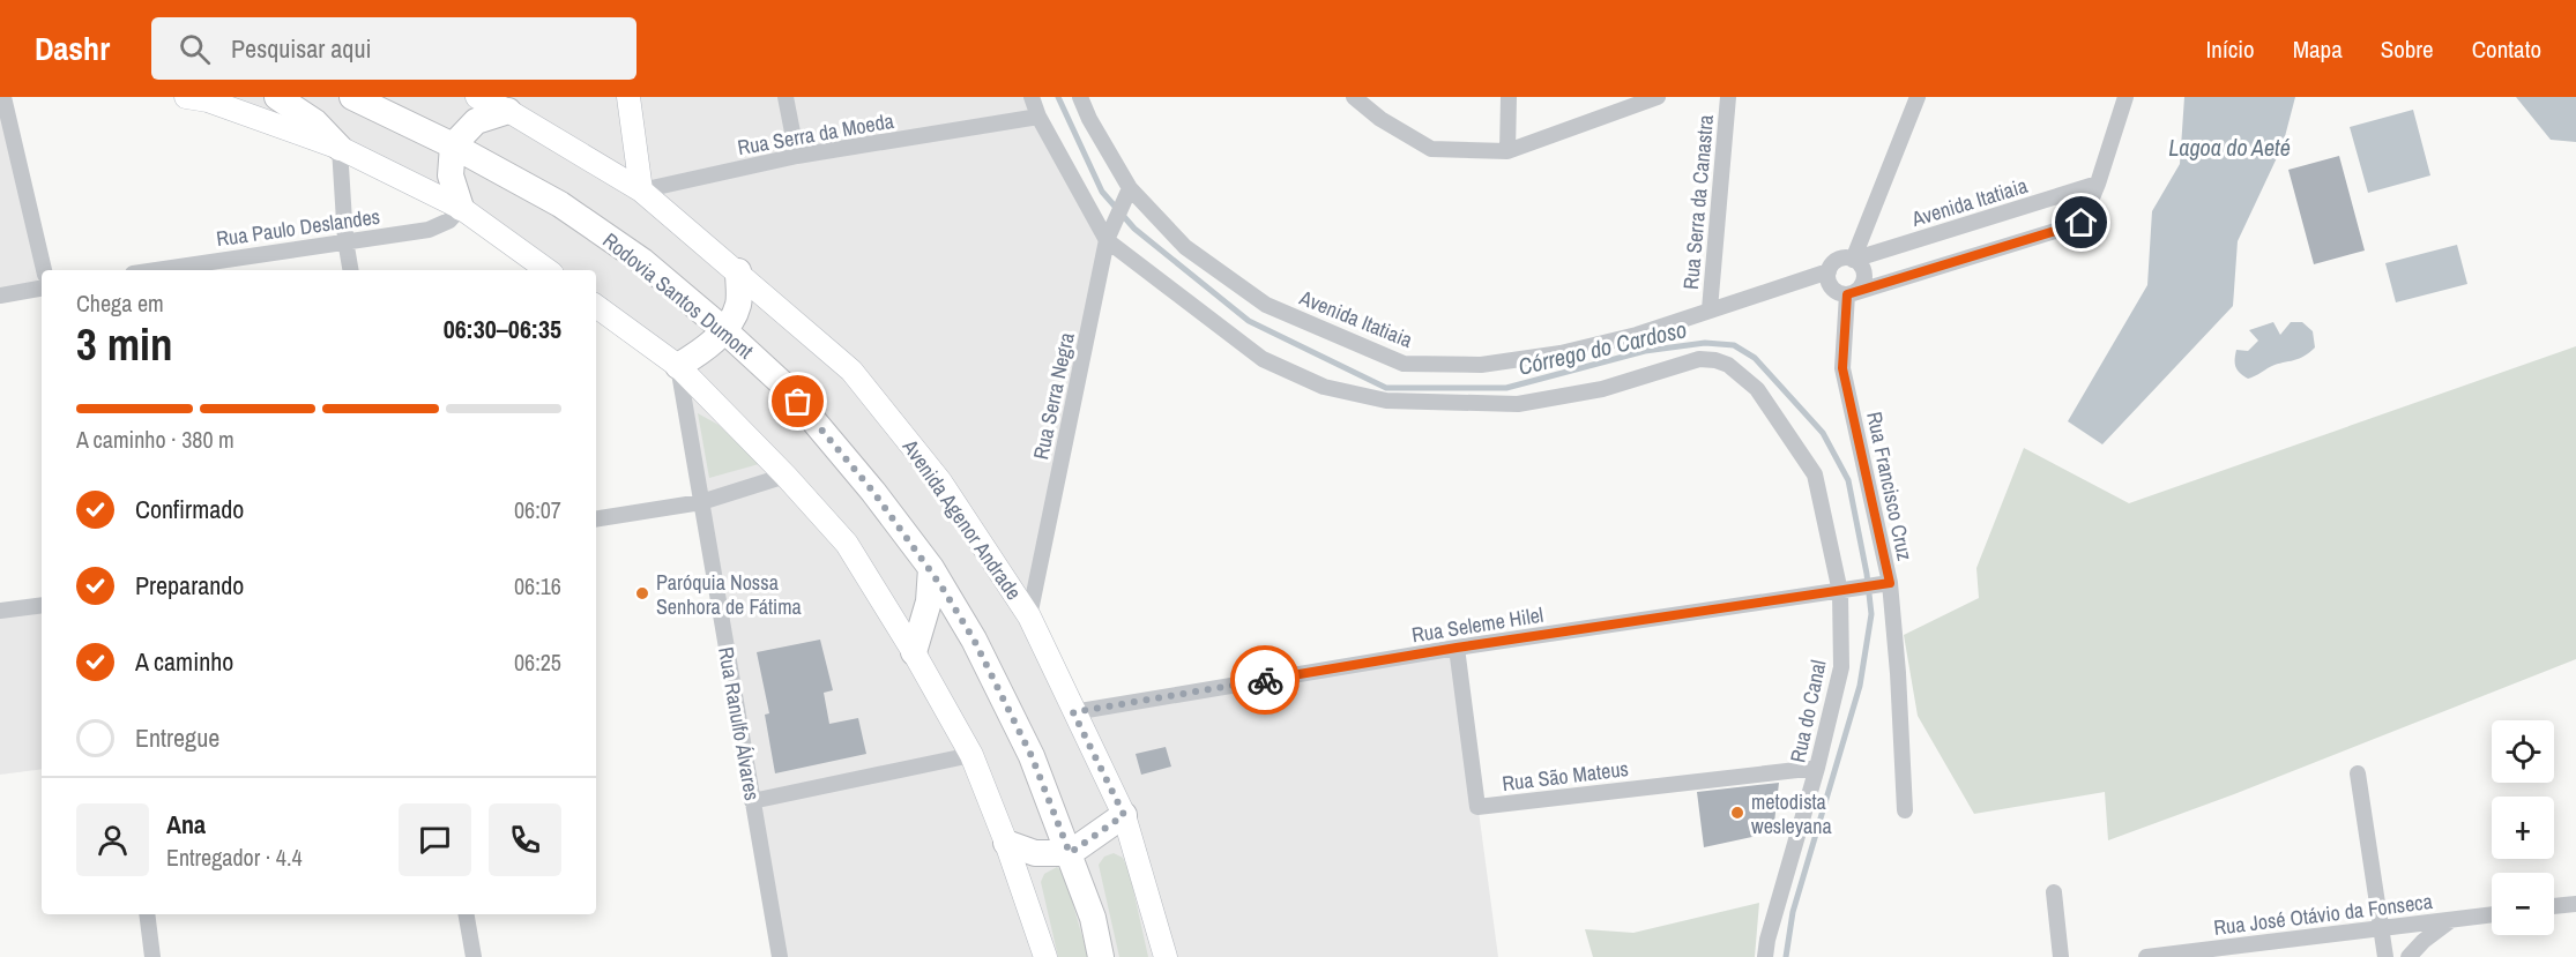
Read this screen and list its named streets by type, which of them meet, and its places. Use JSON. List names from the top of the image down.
{
  "streets": {
    "highway": ["Rodovia Santos Dumont"],
    "main road": ["Avenida Agenor Andrade"],
    "street": [
      "Rua Serra da Moeda",
      "Rua Serra da Canastra",
      "Avenida Itatiaia",
      "Rua Paulo Deslandes",
      "Rua Serra Negra",
      "Rua Francisco Cruz",
      "Rua Seleme Hilel",
      "Rua do Canal",
      "Rua Ranulfo Álvares",
      "Rua São Mateus",
      "Rua José Otávio da Fonseca"
    ]
  },
  "crossings": [
    ["Rua Serra da Moeda", "Avenida Agenor Andrade"],
    ["Rua Serra da Canastra", "Avenida Itatiaia"],
    ["Avenida Itatiaia", "Rua Serra Negra"],
    ["Avenida Itatiaia", "Rua Francisco Cruz"],
    ["Rua Serra Negra", "Avenida Agenor Andrade"],
    ["Rua Serra Negra", "Rua do Canal"],
    ["Rua Francisco Cruz", "Rua Seleme Hilel"],
    ["Avenida Agenor Andrade", "Rua Seleme Hilel"],
    ["Rua Seleme Hilel", "Rua do Canal"],
    ["Rua Seleme Hilel", "Rua São Mateus"],
    ["Rua do Canal", "Rua São Mateus"]
  ],
  "water": ["Lagoa do Aeté", "Córrego do Cardoso"],
  "places": ["Paróquia Nossa Senhora de Fátima", "metodista wesleyana"],
  "page": {
    "header": "Dashr",
    "search": "Pesquisar aqui",
    "nav": [
      "Início",
      "Mapa",
      "Sobre",
      "Contato"
    ],
    "heading": ["3 min", "Chega em", "06:30–06:35"],
    "panel": ["Ana", "Entregador · 4.4"],
    "bar": "A caminho · 380 m",
    "list": [
      ["Confirmado", "06:07"],
      ["Preparando", "06:16"],
      ["A caminho", "06:25"],
      "Entregue"
    ],
    "map_buttons": ["+", "−"]
  }
}
